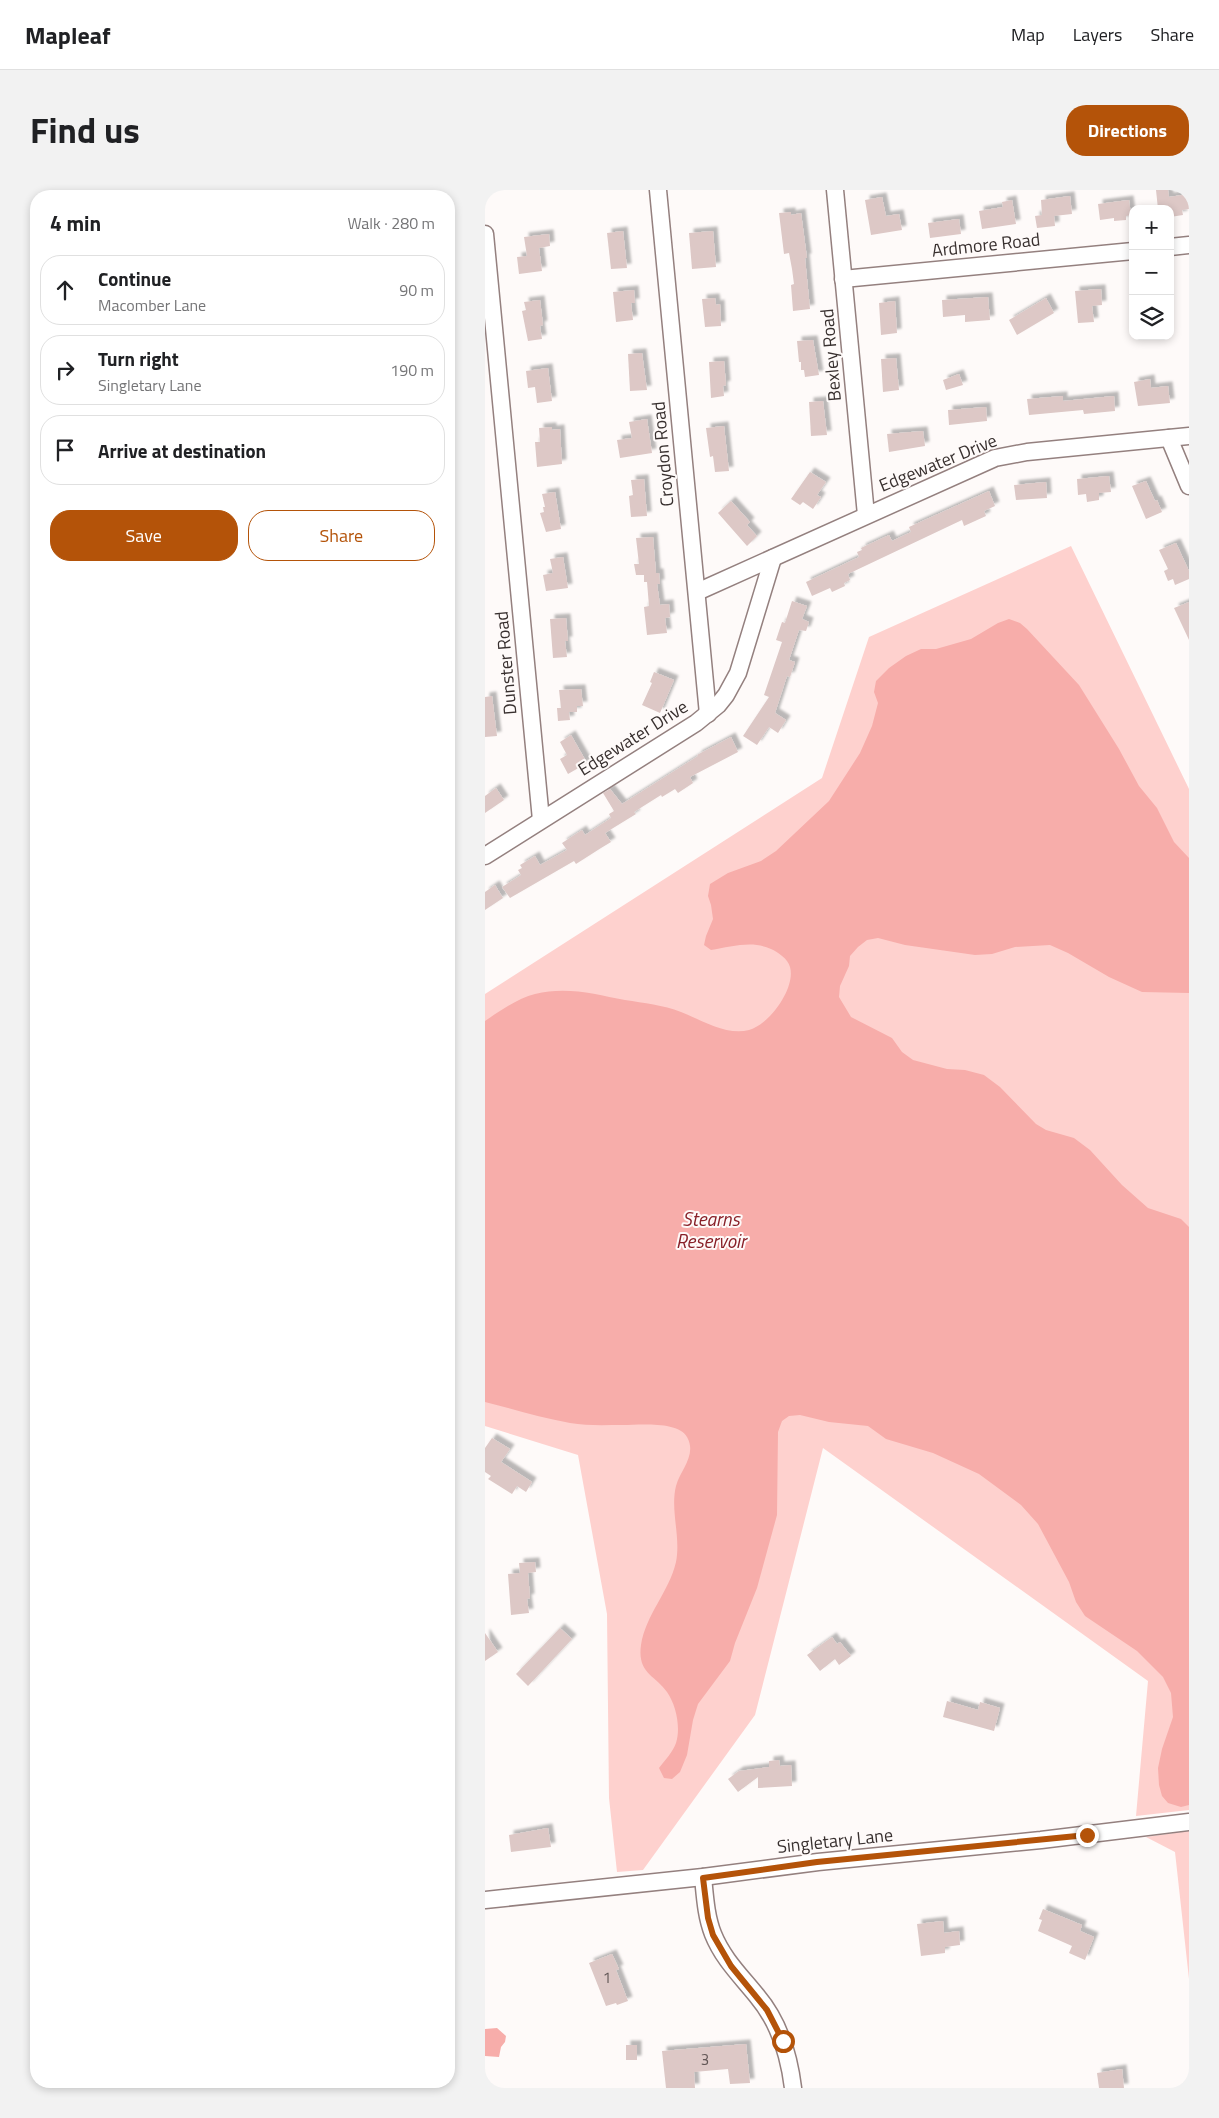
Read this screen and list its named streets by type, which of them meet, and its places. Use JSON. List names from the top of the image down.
{
  "streets": {
    "street": [
      "Ardmore Road",
      "Bexley Road",
      "Croydon Road",
      "Edgewater Drive",
      "Dunster Road",
      "Singletary Lane"
    ]
  },
  "crossings": [
    ["Ardmore Road", "Bexley Road"],
    ["Bexley Road", "Edgewater Drive"],
    ["Croydon Road", "Edgewater Drive"],
    ["Edgewater Drive", "Dunster Road"]
  ],
  "water": ["Stearns Reservoir"],
  "house_numbers": ["1", "3"],
  "page": {
    "header": "Mapleaf",
    "nav": ["Map", "Layers", "Share"],
    "title": "Find us",
    "buttons": [
      "Directions",
      ["Save", "Share"]
    ],
    "heading": ["4 min", "Walk · 280 m"],
    "map_buttons": ["+", "−"],
    "list": [
      ["Continue", "Macomber Lane", "90 m"],
      ["Turn right", "Singletary Lane", "190 m"],
      "Arrive at destination"
    ]
  }
}
